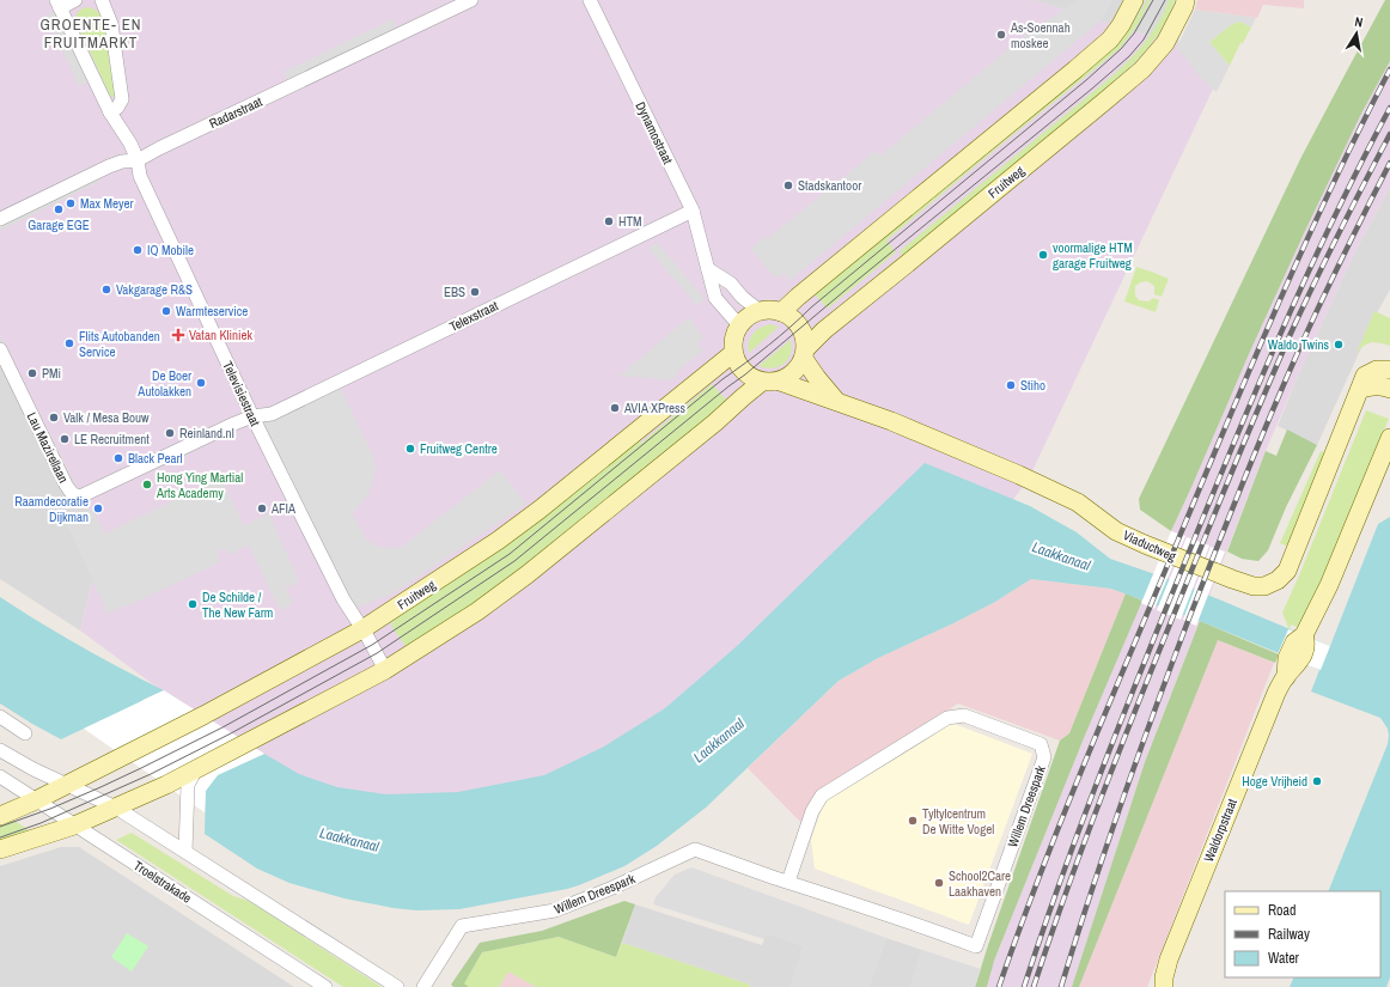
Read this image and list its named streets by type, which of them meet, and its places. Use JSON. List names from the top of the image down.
{
  "streets": {
    "street": [
      "Radarstraat",
      "Dynamostraat",
      "Fruitweg",
      "Telexstraat",
      "Televisiestraat",
      "Lau Mazirellaan",
      "Viaductweg",
      "Willem Dreespark",
      "Waldorpstraat",
      "Troelstrakade"
    ]
  },
  "crossings": [
    ["Radarstraat", "Televisiestraat"],
    ["Dynamostraat", "Fruitweg"],
    ["Dynamostraat", "Telexstraat"],
    ["Dynamostraat", "Viaductweg"],
    ["Fruitweg", "Televisiestraat"],
    ["Fruitweg", "Viaductweg"],
    ["Fruitweg", "Troelstrakade"],
    ["Telexstraat", "Televisiestraat"],
    ["Telexstraat", "Lau Mazirellaan"],
    ["Televisiestraat", "Lau Mazirellaan"]
  ],
  "districts": ["GROENTE- EN FRUITMARKT"],
  "water": ["Laakkanaal"],
  "places": {
    "other": [
      "As-Soennah moskee",
      "Stadskantoor",
      "Max Meyer",
      "Garage EGE",
      "HTM",
      "IQ Mobile",
      "voormalige HTM garage Fruitweg",
      "Vakgarage R&S",
      "EBS",
      "Warmteservice",
      "Flits Autobanden Service",
      "Waldo Twins",
      "PMi",
      "De Boer Autolakken",
      "Stiho",
      "AVIA XPress",
      "Valk / Mesa Bouw",
      "Reinland.nl",
      "LE Recruitment",
      "Fruitweg Centre",
      "Black Pearl",
      "Hong Ying Martial Arts Academy",
      "Raamdecoratie Dijkman",
      "AFIA",
      "De Schilde / The New Farm",
      "Hoge Vrijheid",
      "Tyltylcentrum De Witte Vogel",
      "School2Care Laakhaven"
    ],
    "health": ["Vatan Kliniek"]
  },
  "legend": ["Road", "Railway", "Water"],
  "north": "top"
}
